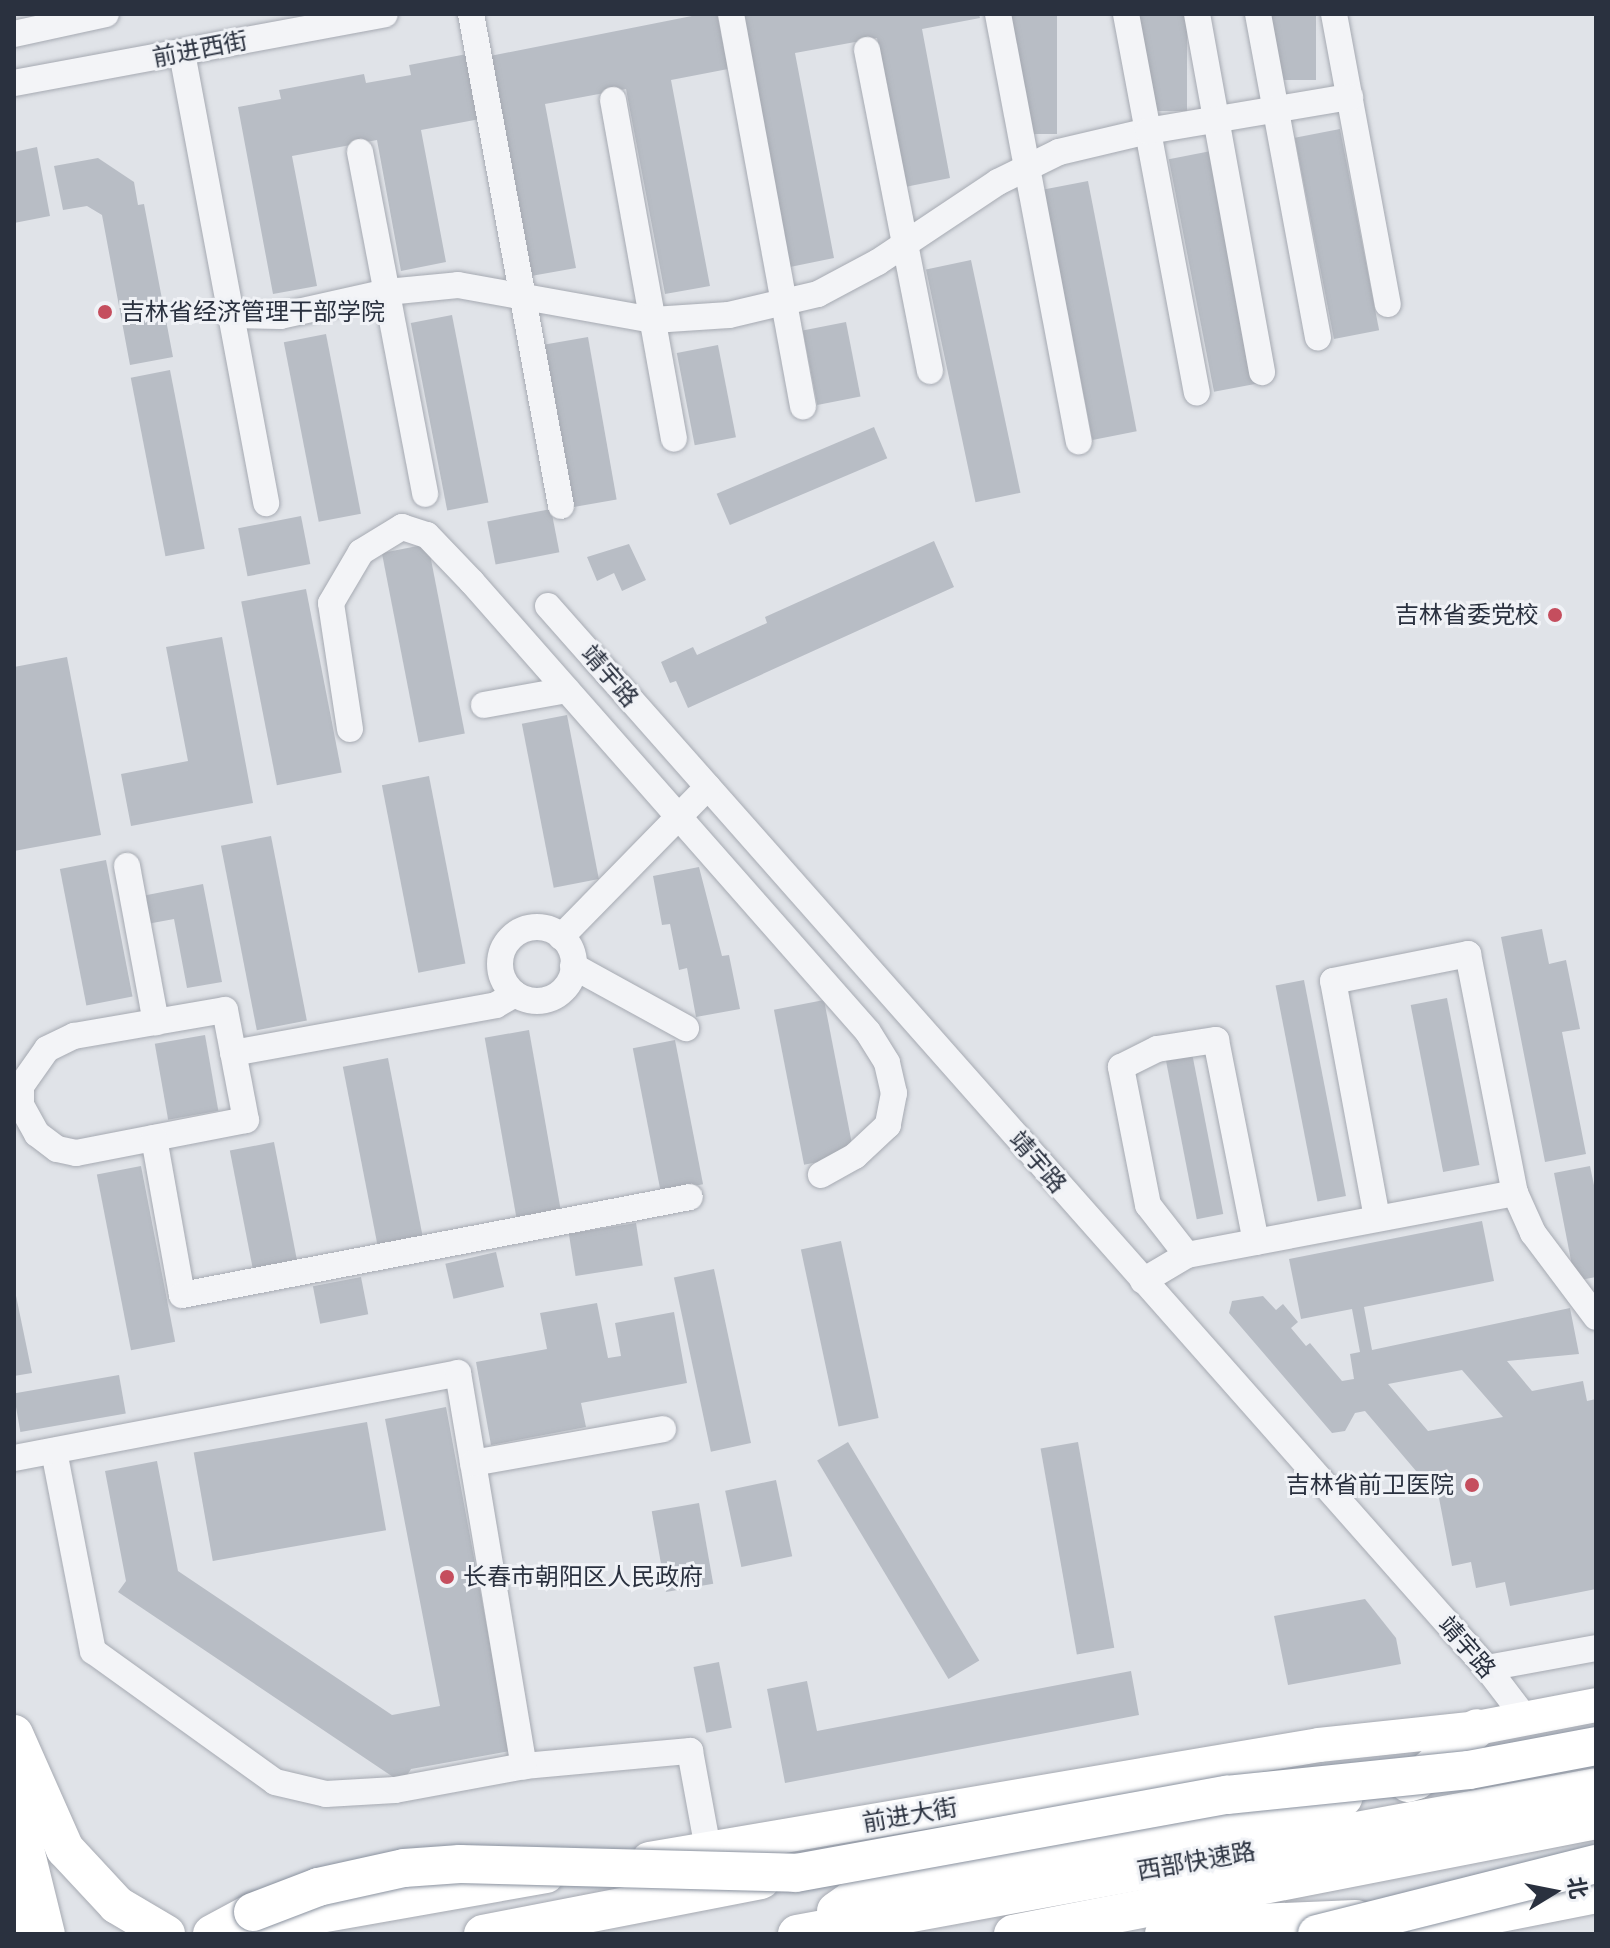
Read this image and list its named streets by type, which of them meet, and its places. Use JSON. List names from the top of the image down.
{
  "streets": {
    "highway": ["西部快速路"],
    "main road": ["前进大街"],
    "street": ["前进西街", "靖宇路"]
  },
  "crossings": [
    ["靖宇路", "前进大街"]
  ],
  "places": [
    "吉林省经济管理干部学院",
    "吉林省委党校",
    "吉林省前卫医院",
    "长春市朝阳区人民政府"
  ],
  "north": "right"
}
